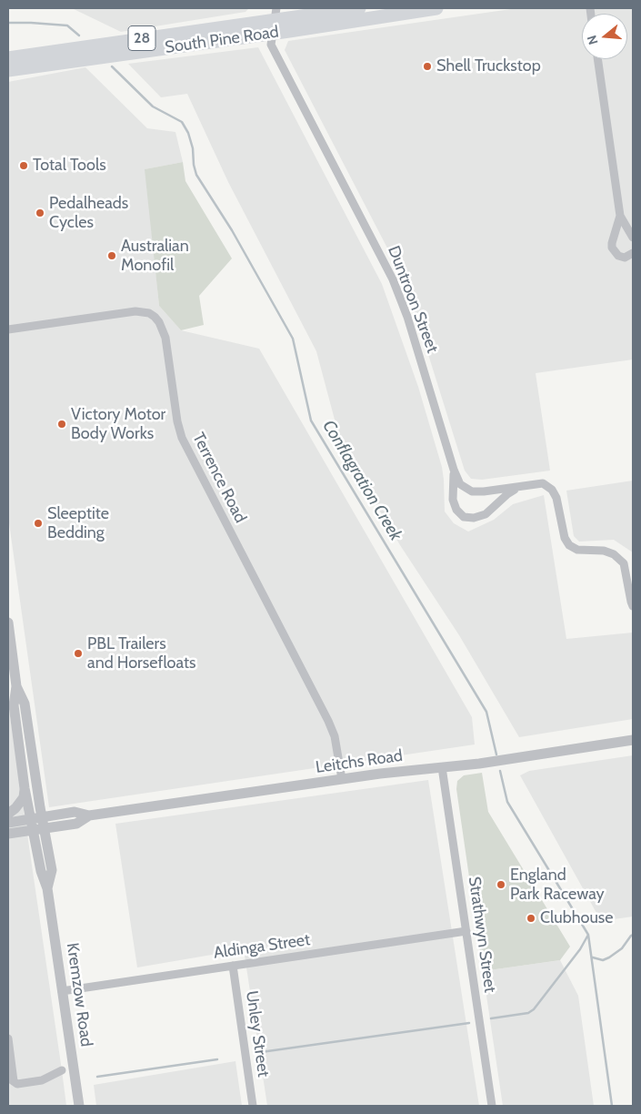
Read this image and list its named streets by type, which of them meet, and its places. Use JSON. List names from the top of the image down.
{
  "streets": {
    "highway": ["28", "South Pine Road"],
    "street": [
      "Duntroon Street",
      "Terrence Road",
      "Leitchs Road",
      "Strathwyn Street",
      "Aldinga Street",
      "Kremzow Road",
      "Unley Street"
    ]
  },
  "crossings": [
    ["South Pine Road", "Duntroon Street"],
    ["Terrence Road", "Leitchs Road"],
    ["Leitchs Road", "Strathwyn Street"],
    ["Leitchs Road", "Kremzow Road"],
    ["Strathwyn Street", "Aldinga Street"],
    ["Aldinga Street", "Kremzow Road"],
    ["Aldinga Street", "Unley Street"]
  ],
  "water": ["Conflagration Creek"],
  "places": [
    "Shell Truckstop",
    "Total Tools",
    "Pedalheads Cycles",
    "Australian Monofil",
    "Victory Motor Body Works",
    "Sleeptite Bedding",
    "PBL Trailers and Horsefloats",
    "England Park Raceway",
    "Clubhouse"
  ],
  "north": "left"
}
